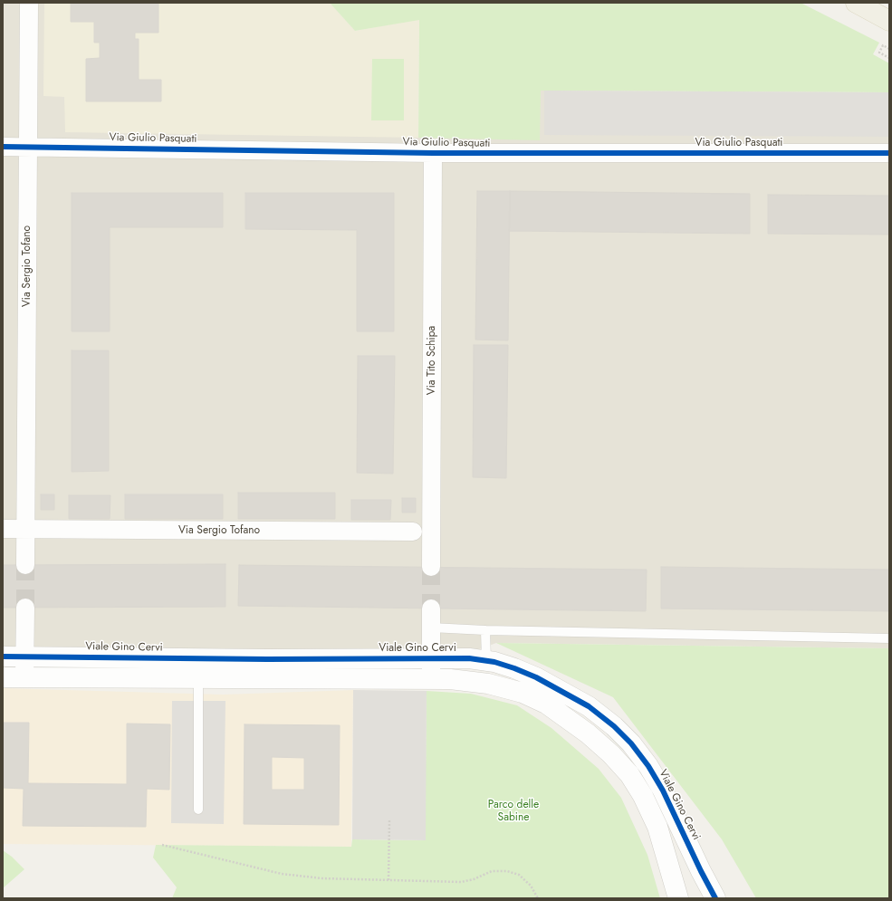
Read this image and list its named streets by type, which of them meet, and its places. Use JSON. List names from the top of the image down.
{
  "streets": {
    "street": [
      "Via Giulio Pasquati",
      "Via Sergio Tofano",
      "Via Tito Schipa",
      "Viale Gino Cervi"
    ]
  },
  "crossings": [
    ["Via Giulio Pasquati", "Via Sergio Tofano"],
    ["Via Giulio Pasquati", "Via Tito Schipa"]
  ],
  "parks": ["Parco delle Sabine"]
}
